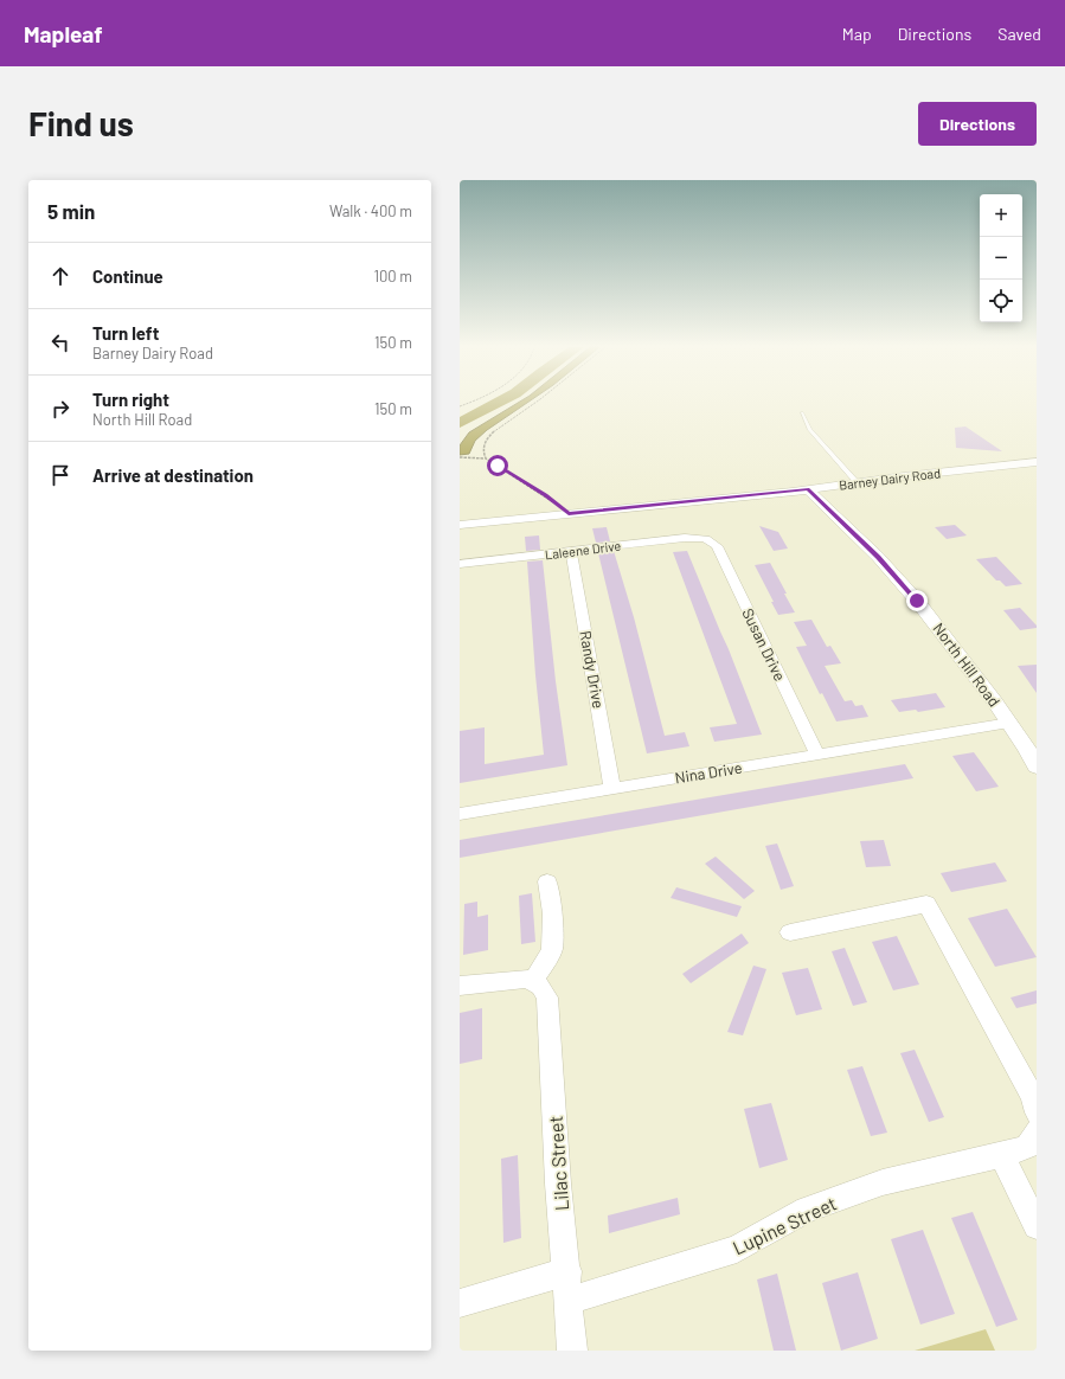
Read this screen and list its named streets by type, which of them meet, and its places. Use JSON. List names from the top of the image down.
{
  "streets": {
    "street": [
      "Barney Dairy Road",
      "Laleene Drive",
      "Susan Drive",
      "North Hill Road",
      "Randy Drive",
      "Nina Drive",
      "Lilac Street",
      "Lupine Street"
    ]
  },
  "crossings": [
    ["Barney Dairy Road", "North Hill Road"],
    ["Laleene Drive", "Susan Drive"],
    ["Laleene Drive", "Randy Drive"],
    ["Susan Drive", "Nina Drive"],
    ["North Hill Road", "Nina Drive"],
    ["Randy Drive", "Nina Drive"],
    ["Lilac Street", "Lupine Street"]
  ],
  "page": {
    "header": "Mapleaf",
    "nav": ["Map", "Directions", "Saved"],
    "buttons": "Directions",
    "title": "Find us",
    "heading": ["5 min", "Walk · 400 m"],
    "map_buttons": ["+", "−"],
    "list": [
      ["Continue", "100 m"],
      ["Turn left", "Barney Dairy Road", "150 m"],
      ["Turn right", "North Hill Road", "150 m"],
      "Arrive at destination"
    ]
  }
}
